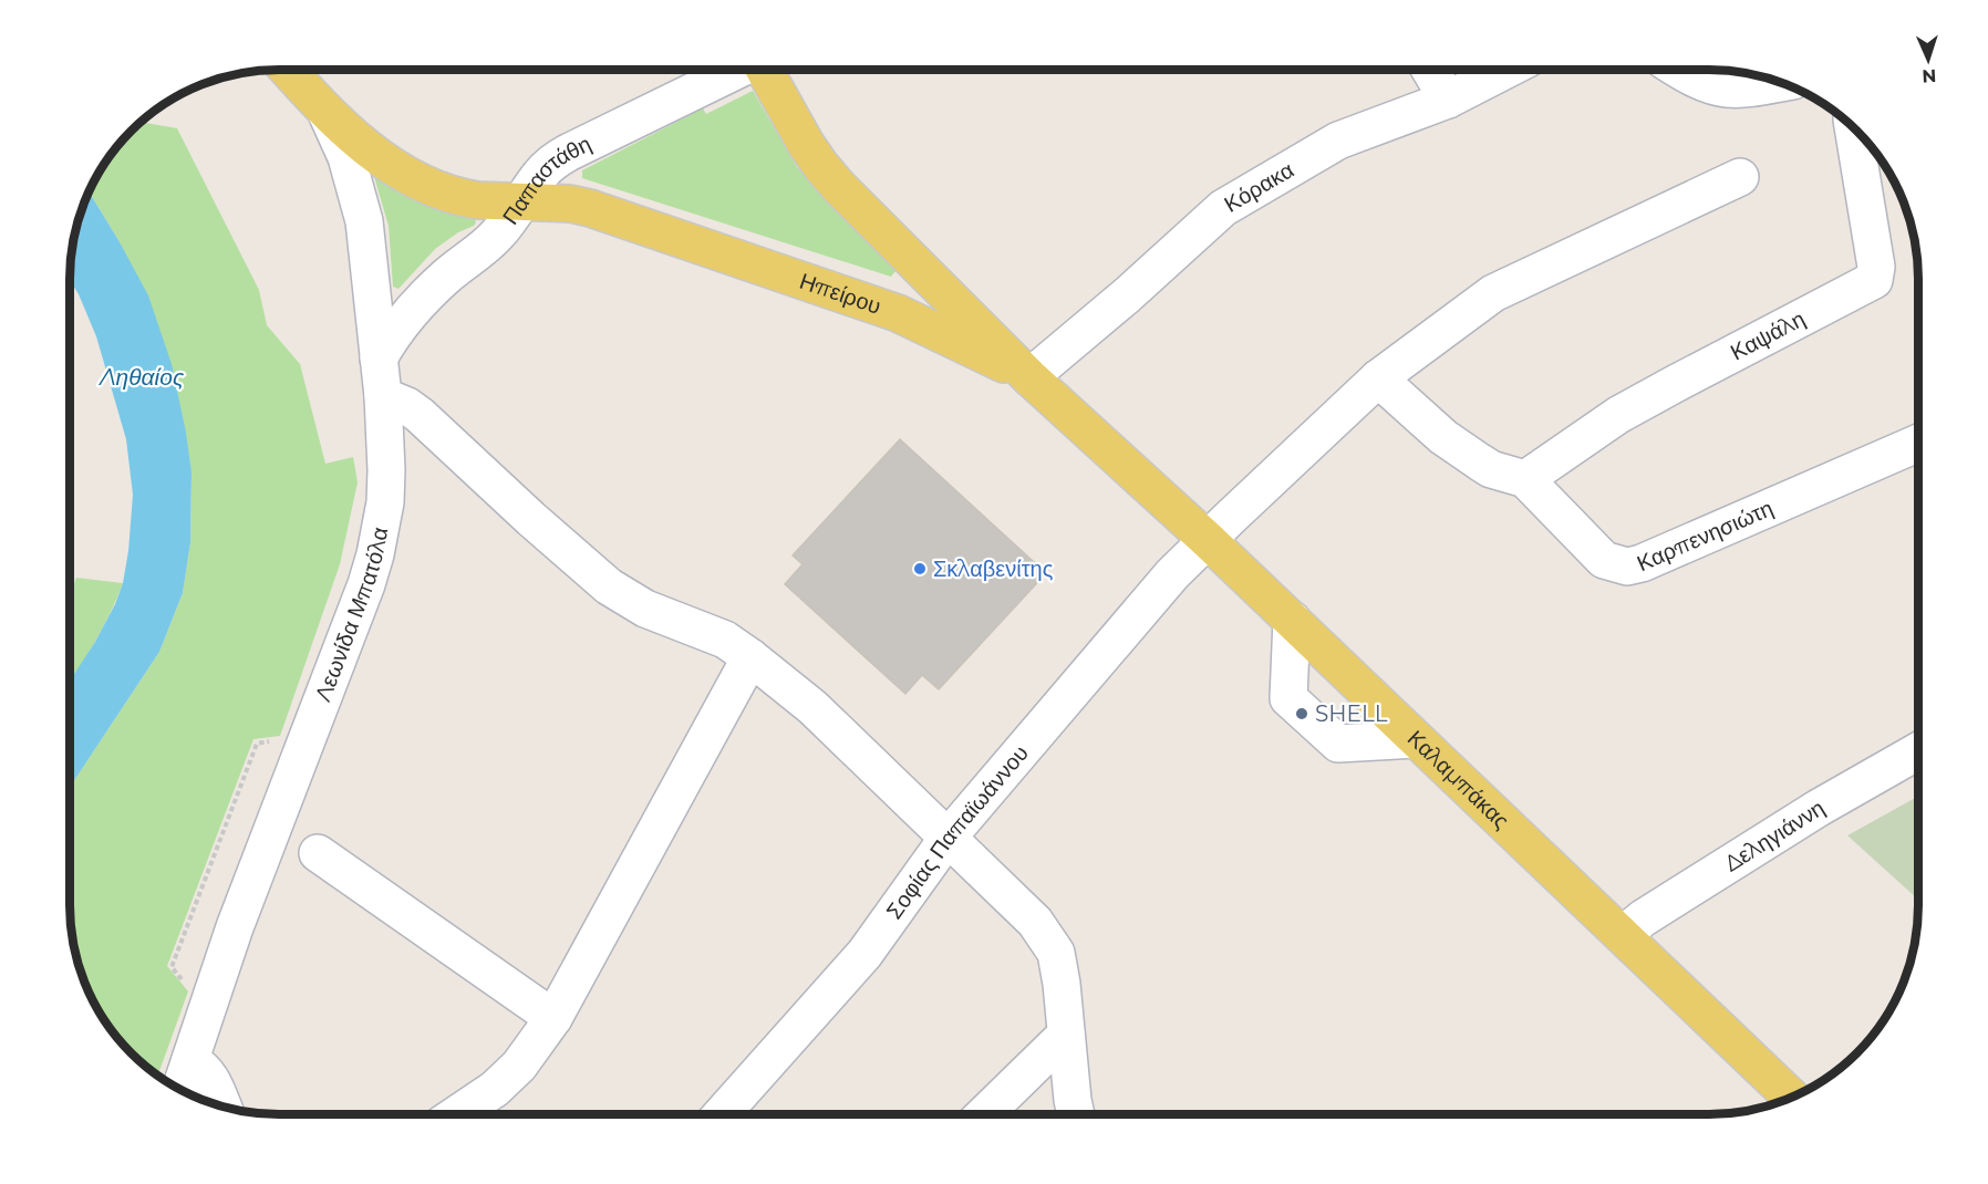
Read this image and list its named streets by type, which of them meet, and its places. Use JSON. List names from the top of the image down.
{
  "streets": {
    "main road": ["Ηπείρου", "Καλαμπάκας"],
    "street": [
      "Παπαστάθη",
      "Κόρακα",
      "Καψάλη",
      "Καρπενησιώτη",
      "Λεωνίδα Μπατόλα",
      "Σοφίας Παπαϊωάννου",
      "Δεληγιάννη"
    ]
  },
  "crossings": [
    ["Παπαστάθη", "Ηπείρου"],
    ["Παπαστάθη", "Λεωνίδα Μπατόλα"],
    ["Κόρακα", "Ηπείρου"],
    ["Κόρακα", "Καλαμπάκας"],
    ["Ηπείρου", "Λεωνίδα Μπατόλα"],
    ["Ηπείρου", "Καλαμπάκας"],
    ["Καψάλη", "Καρπενησιώτη"],
    ["Καρπενησιώτη", "Σοφίας Παπαϊωάννου"],
    ["Καλαμπάκας", "Σοφίας Παπαϊωάννου"],
    ["Καλαμπάκας", "Δεληγιάννη"]
  ],
  "water": ["Ληθαίος"],
  "places": ["Σκλαβενίτης", "SHELL"],
  "north": "bottom"
}
